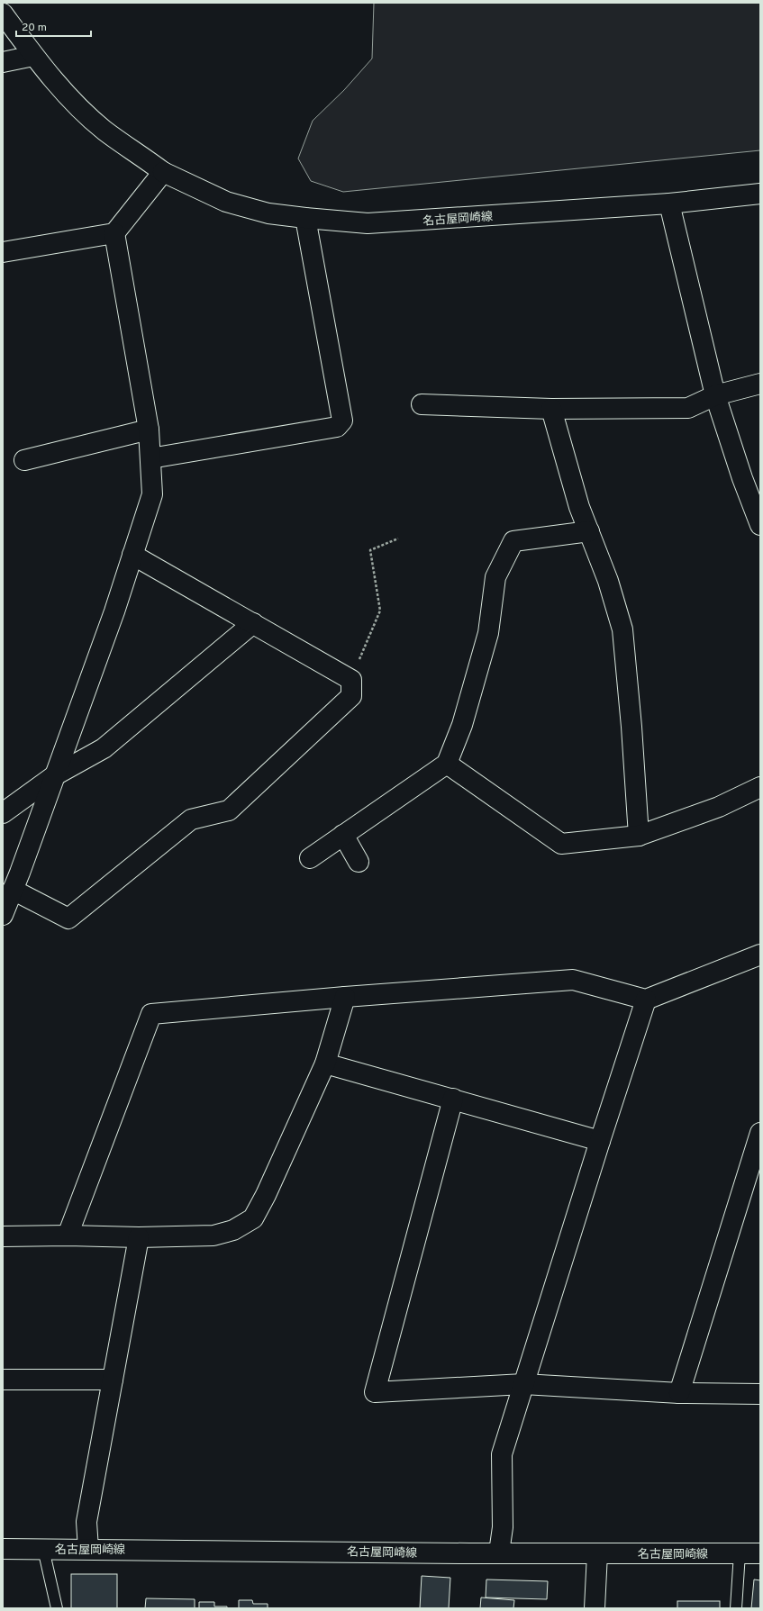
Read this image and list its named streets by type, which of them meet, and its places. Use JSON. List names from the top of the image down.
{
  "streets": {
    "street": ["名古屋岡崎線"]
  },
  "scale_bar": "20 m"
}
